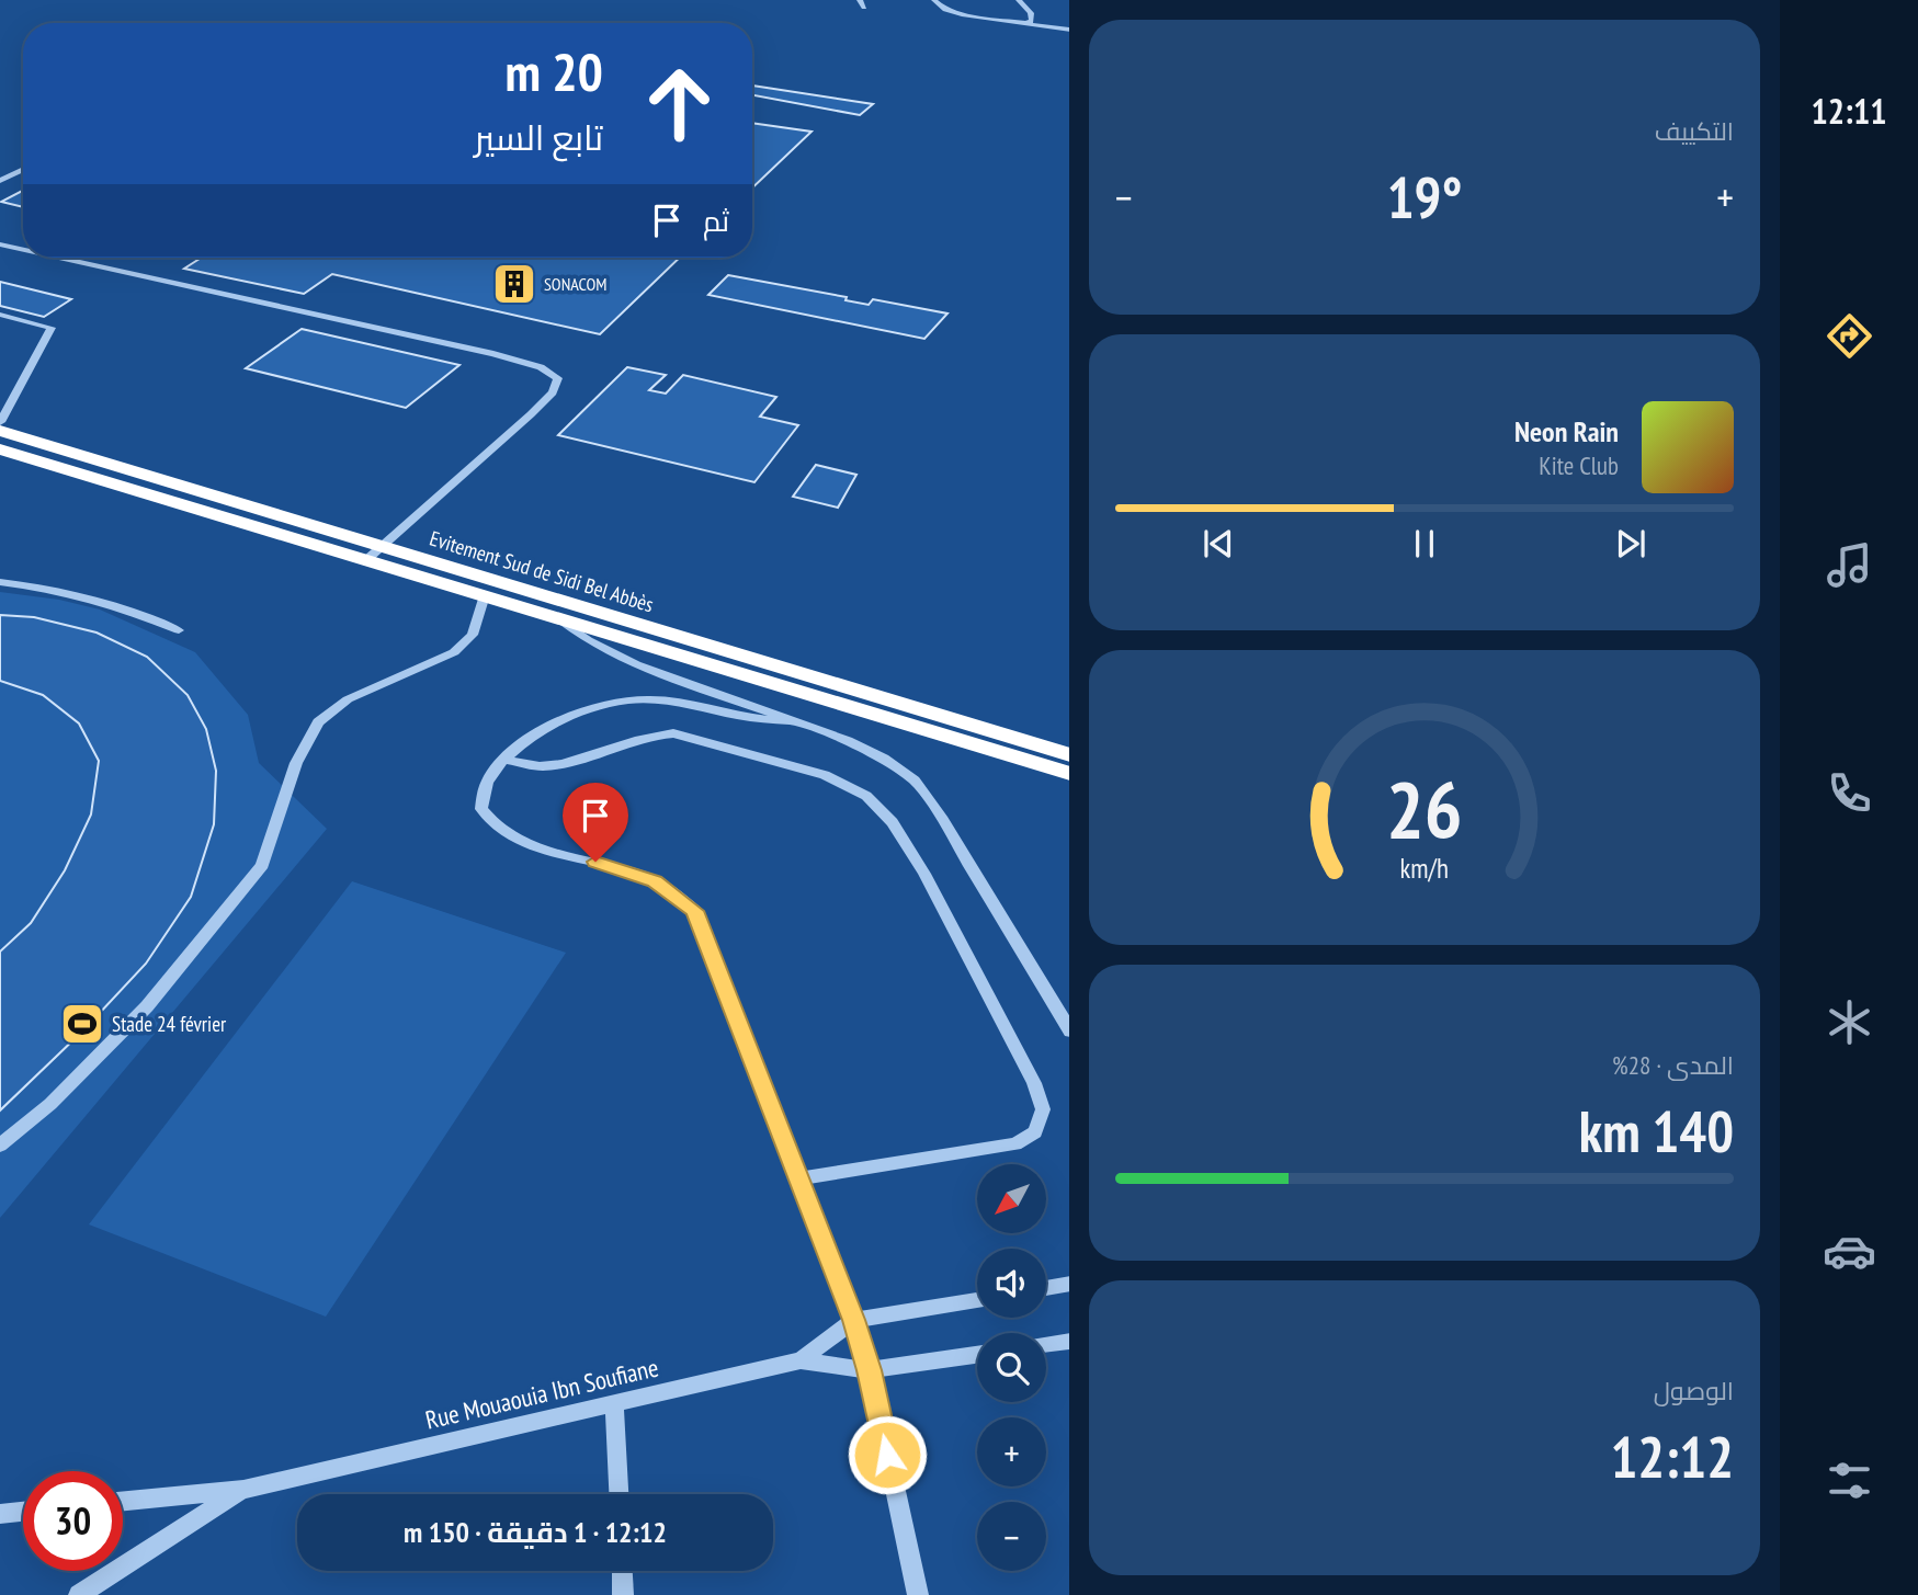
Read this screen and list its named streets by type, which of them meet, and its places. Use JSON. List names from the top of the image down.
{
  "streets": {
    "highway": ["Evitement Sud de Sidi Bel Abbès"],
    "street": ["Rue Mouaouia Ibn Soufiane"]
  },
  "places": {
    "building": ["SONACOM"],
    "sports": ["Stade 24 février"]
  },
  "north": "bottom left",
  "page": {
    "tabs": "12:11",
    "tile": [
      "التكييف",
      ["المدى · 28%", "140 km"],
      ["الوصول", "12:12"]
    ],
    "turn": ["20 m", "تابع السير"],
    "heat": ["−", "19°", "+"],
    "then": "ثم",
    "song": ["Neon Rain", "Kite Club"],
    "map_buttons": ["+", "−"],
    "limit": "30",
    "trip": "12:12 · 1 دقيقة · 150 m",
    "gauge": ["26", "km/h"]
  }
}
